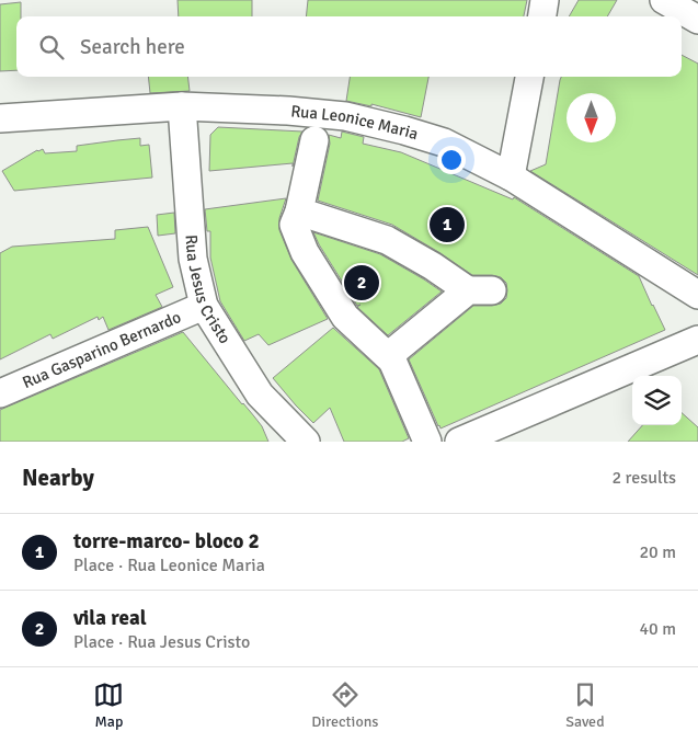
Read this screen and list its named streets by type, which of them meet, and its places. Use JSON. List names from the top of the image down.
{
  "streets": {
    "street": ["Rua Leonice Maria", "Rua Jesus Cristo", "Rua Gasparino Bernardo"]
  },
  "crossings": [
    ["Rua Leonice Maria", "Rua Jesus Cristo"],
    ["Rua Jesus Cristo", "Rua Gasparino Bernardo"]
  ],
  "north": "bottom",
  "page": {
    "search": "Search here",
    "pins": ["1", "2"],
    "heading": ["Nearby", "2 results"],
    "list": [
      {
        "mark": "1",
        "name": "torre-marco- bloco 2",
        "note": "Place · Rua Leonice Maria",
        "value": "20 m"
      },
      {
        "mark": "2",
        "name": "vila real",
        "note": "Place · Rua Jesus Cristo",
        "value": "40 m"
      }
    ],
    "nav": ["Map", "Directions", "Saved"]
  }
}
